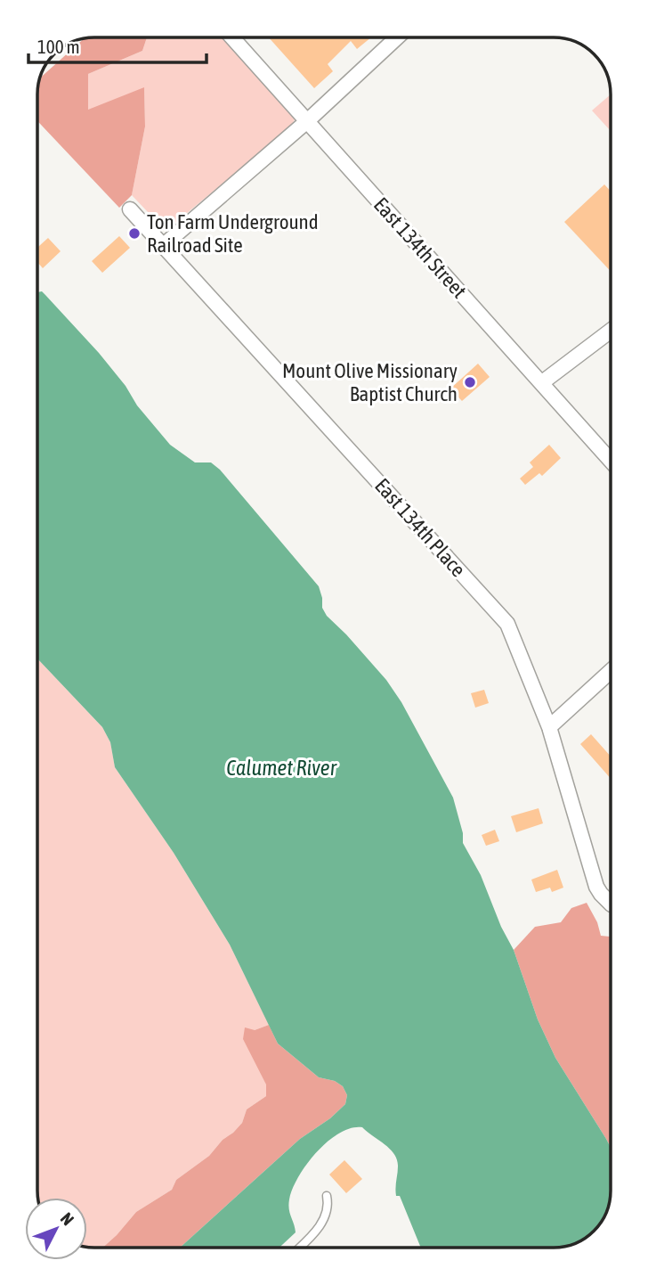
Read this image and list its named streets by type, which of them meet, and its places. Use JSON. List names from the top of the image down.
{
  "streets": {
    "street": ["East 134th Street", "East 134th Place"]
  },
  "water": ["Calumet River"],
  "places": ["Ton Farm Underground Railroad Site", "Mount Olive Missionary Baptist Church"],
  "scale_bar": "100 m",
  "north": "top right"
}
